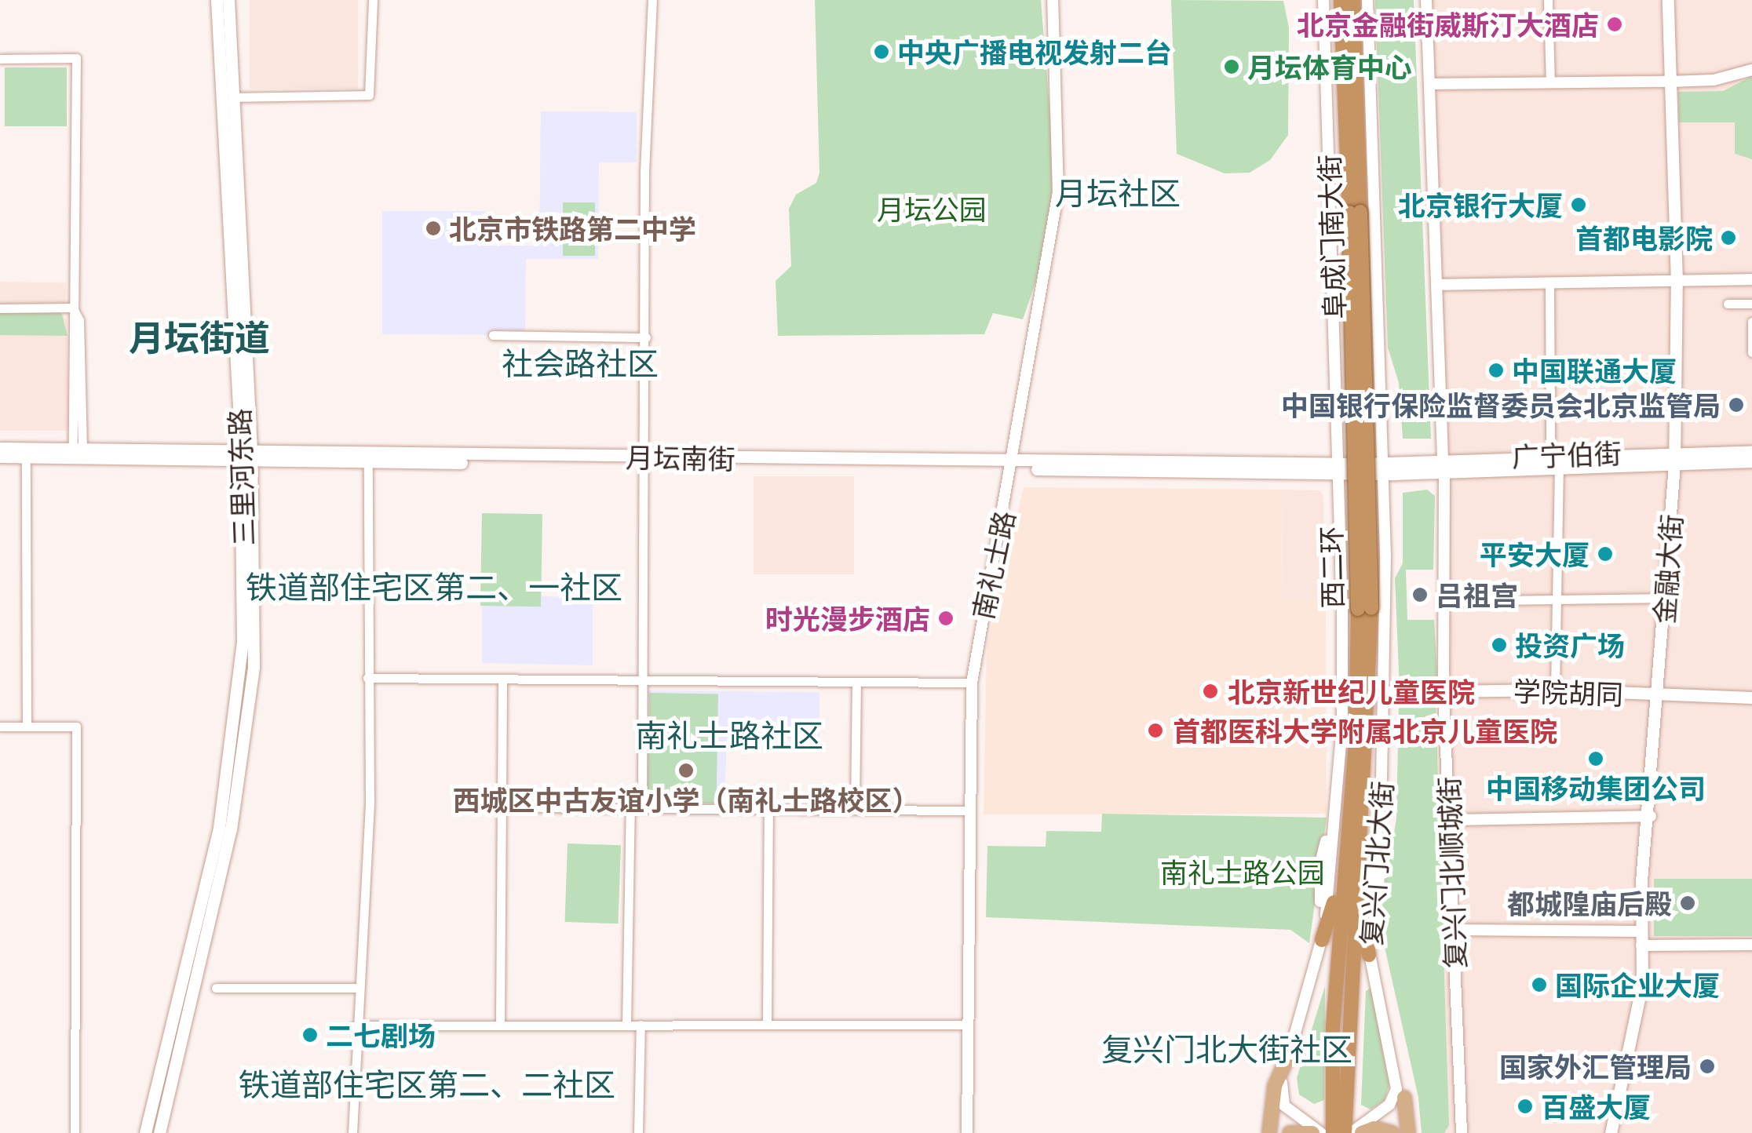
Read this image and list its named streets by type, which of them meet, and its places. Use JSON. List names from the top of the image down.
{
  "streets": {
    "highway": ["西二环"],
    "main road": [
      "广宁伯街",
      "月坛南街",
      "三里河东路",
      "金融大街",
      "学院胡同"
    ],
    "street": [
      "阜成门南大街",
      "南礼士路",
      "复兴门北大街",
      "复兴门北顺城街"
    ]
  },
  "crossings": [
    ["阜成门南大街", "广宁伯街"],
    ["阜成门南大街", "月坛南街"],
    ["阜成门南大街", "复兴门北大街"],
    ["广宁伯街", "月坛南街"],
    ["广宁伯街", "金融大街"],
    ["广宁伯街", "复兴门北大街"],
    ["广宁伯街", "复兴门北顺城街"],
    ["月坛南街", "三里河东路"],
    ["月坛南街", "南礼士路"],
    ["月坛南街", "复兴门北大街"],
    ["金融大街", "学院胡同"],
    ["学院胡同", "复兴门北大街"],
    ["学院胡同", "复兴门北顺城街"]
  ],
  "districts": [
    "月坛社区",
    "月坛街道",
    "社会路社区",
    "铁道部住宅区第二、一社区",
    "南礼士路社区",
    "复兴门北大街社区",
    "铁道部住宅区第二、二社区"
  ],
  "parks": ["月坛公园", "南礼士路公园"],
  "places": [
    "北京金融街威斯汀大酒店",
    "中央广播电视发射二台",
    "月坛体育中心",
    "北京银行大厦",
    "北京市铁路第二中学",
    "首都电影院",
    "中国联通大厦",
    "中国银行保险监督委员会北京监管局",
    "平安大厦",
    "吕祖宫",
    "时光漫步酒店",
    "投资广场",
    "北京新世纪儿童医院",
    "首都医科大学附属北京儿童医院",
    "中国移动集团公司",
    "西城区中古友谊小学（南礼士路校区）",
    "都城隍庙后殿",
    "国际企业大厦",
    "二七剧场",
    "国家外汇管理局",
    "百盛大厦"
  ]
}
